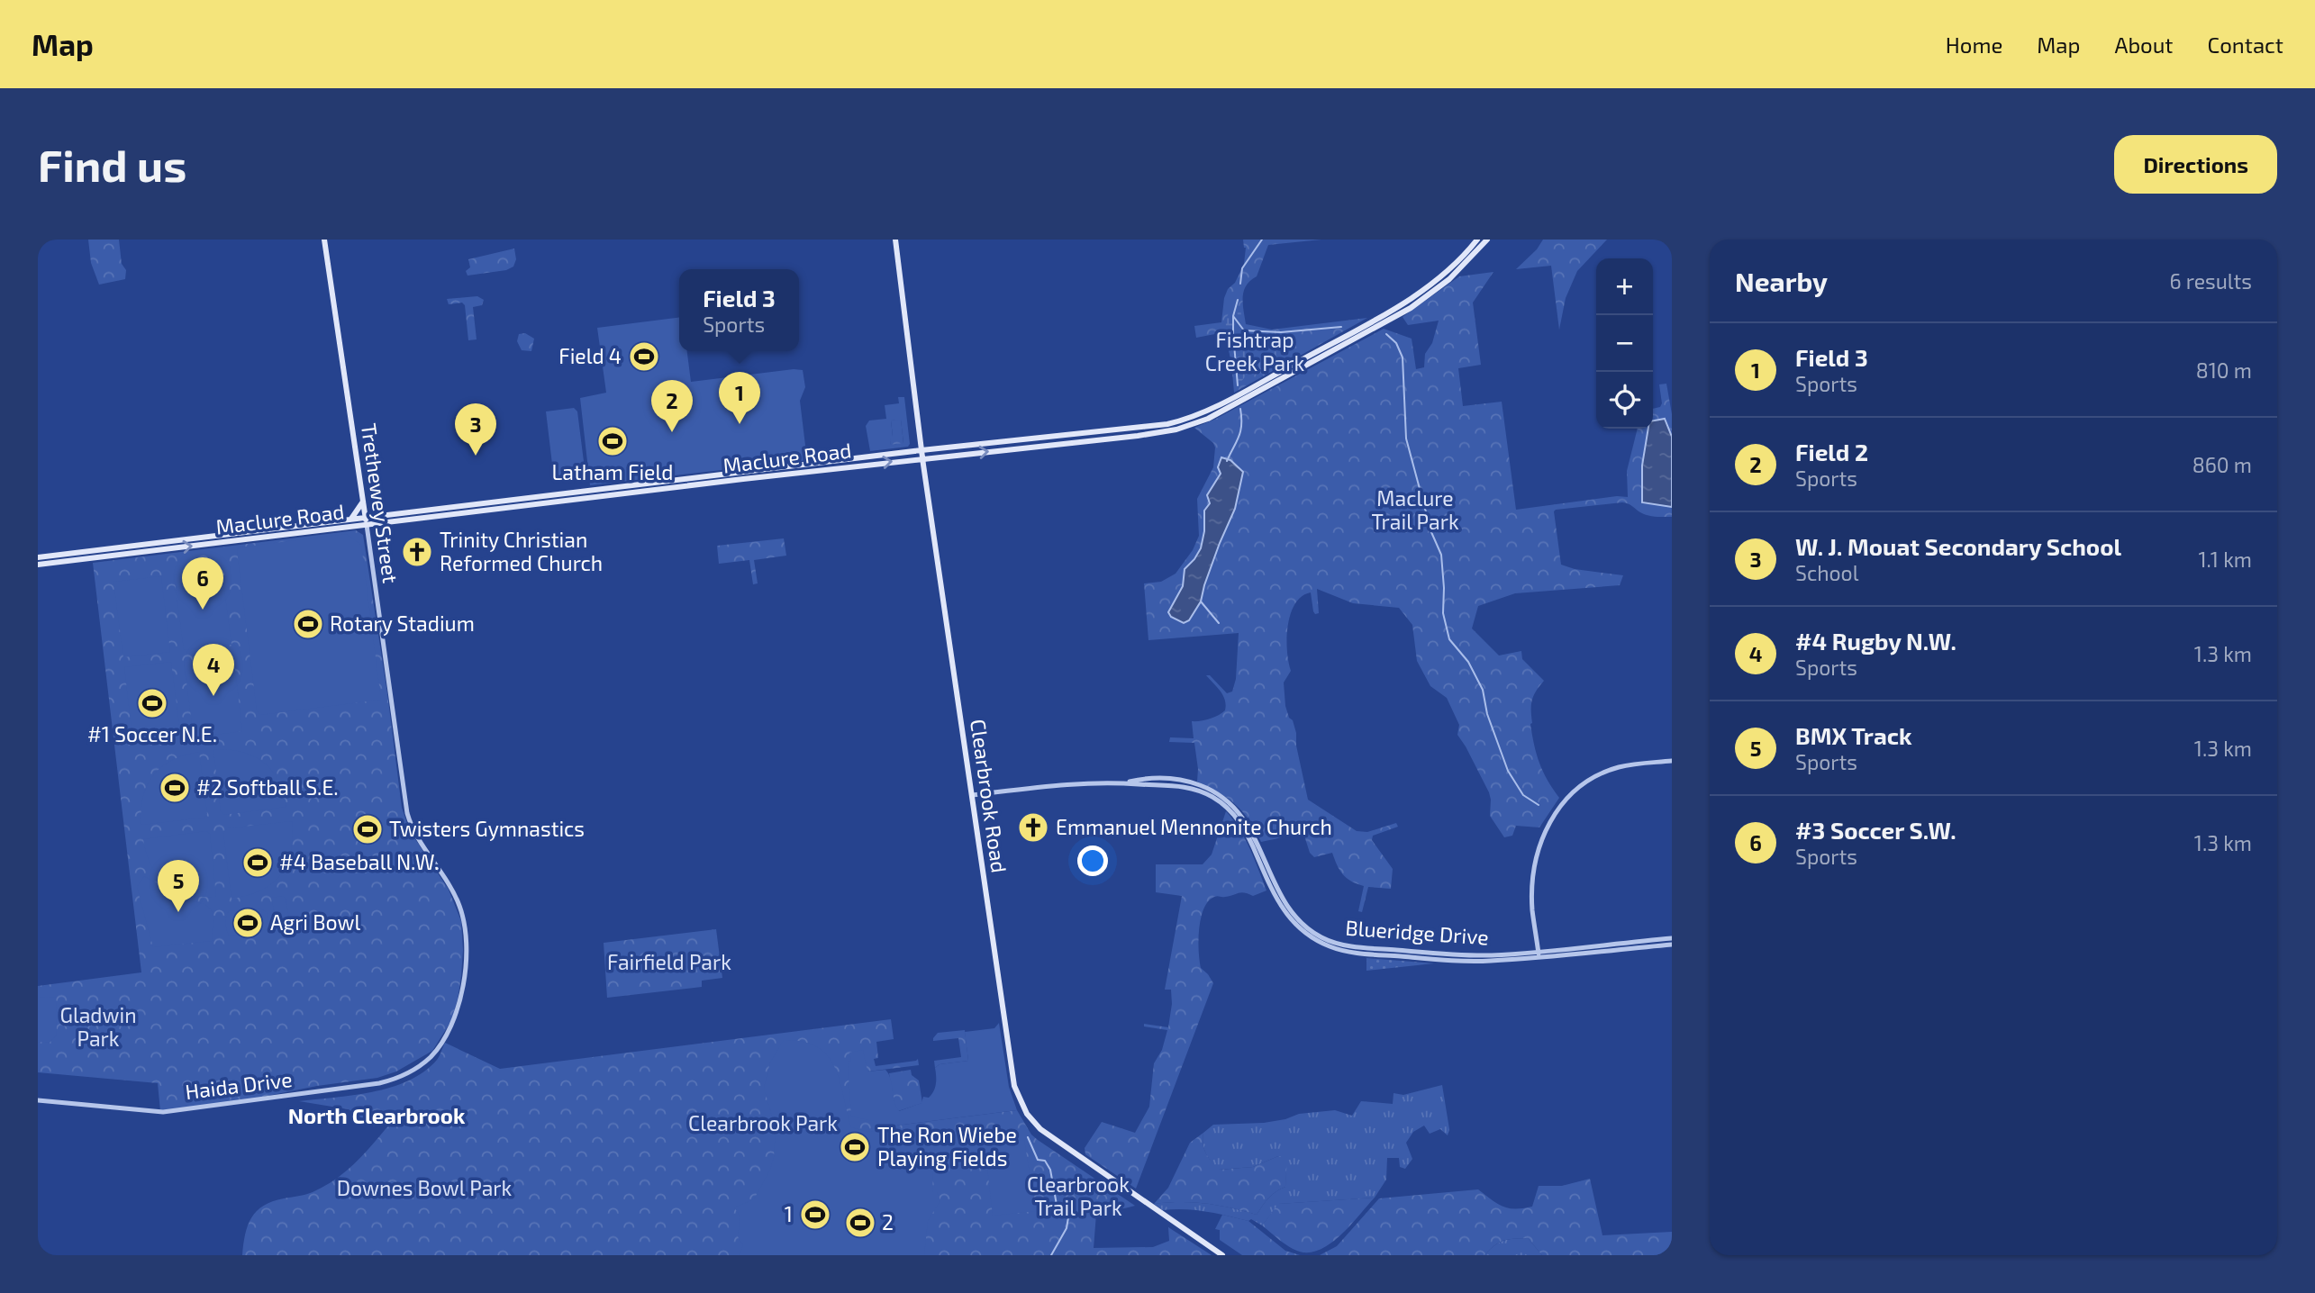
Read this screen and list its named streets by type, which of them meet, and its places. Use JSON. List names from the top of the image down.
{
  "streets": {
    "main road": ["Maclure Road", "Trethewey Street", "Clearbrook Road"],
    "street": ["Blueridge Drive", "Haida Drive"]
  },
  "crossings": [
    ["Maclure Road", "Trethewey Street"],
    ["Maclure Road", "Clearbrook Road"],
    ["Trethewey Street", "Haida Drive"],
    ["Clearbrook Road", "Blueridge Drive"]
  ],
  "districts": ["North Clearbrook"],
  "parks": [
    "Fishtrap Creek Park",
    "Maclure Trail Park",
    "Fairfield Park",
    "Gladwin Park",
    "Clearbrook Park",
    "Clearbrook Trail Park",
    "Downes Bowl Park"
  ],
  "places": {
    "sports": [
      "Field 4",
      "Latham Field",
      "Rotary Stadium",
      "#1 Soccer N.E.",
      "#2 Softball S.E.",
      "Twisters Gymnastics",
      "#4 Baseball N.W.",
      "Agri Bowl",
      "The Ron Wiebe Playing Fields",
      "1",
      "2"
    ],
    "church": ["Trinity Christian Reformed Church", "Emmanuel Mennonite Church"]
  },
  "page": {
    "header": "Map",
    "nav": [
      "Home",
      "Map",
      "About",
      "Contact"
    ],
    "buttons": "Directions",
    "title": "Find us",
    "heading": ["Nearby", "6 results"],
    "map_buttons": ["+", "−"],
    "popup": ["Field 3", "Sports"],
    "list": [
      {
        "mark": "1",
        "name": "Field 3",
        "note": "Sports",
        "value": "810 m"
      },
      {
        "mark": "2",
        "name": "Field 2",
        "note": "Sports",
        "value": "860 m"
      },
      {
        "mark": "3",
        "name": "W. J. Mouat Secondary School",
        "note": "School",
        "value": "1.1 km"
      },
      {
        "mark": "4",
        "name": "#4 Rugby N.W.",
        "note": "Sports",
        "value": "1.3 km"
      },
      {
        "mark": "5",
        "name": "BMX Track",
        "note": "Sports",
        "value": "1.3 km"
      },
      {
        "mark": "6",
        "name": "#3 Soccer S.W.",
        "note": "Sports",
        "value": "1.3 km"
      }
    ],
    "pins": [
      "1",
      "2",
      "3",
      "6",
      "4",
      "5"
    ]
  }
}
